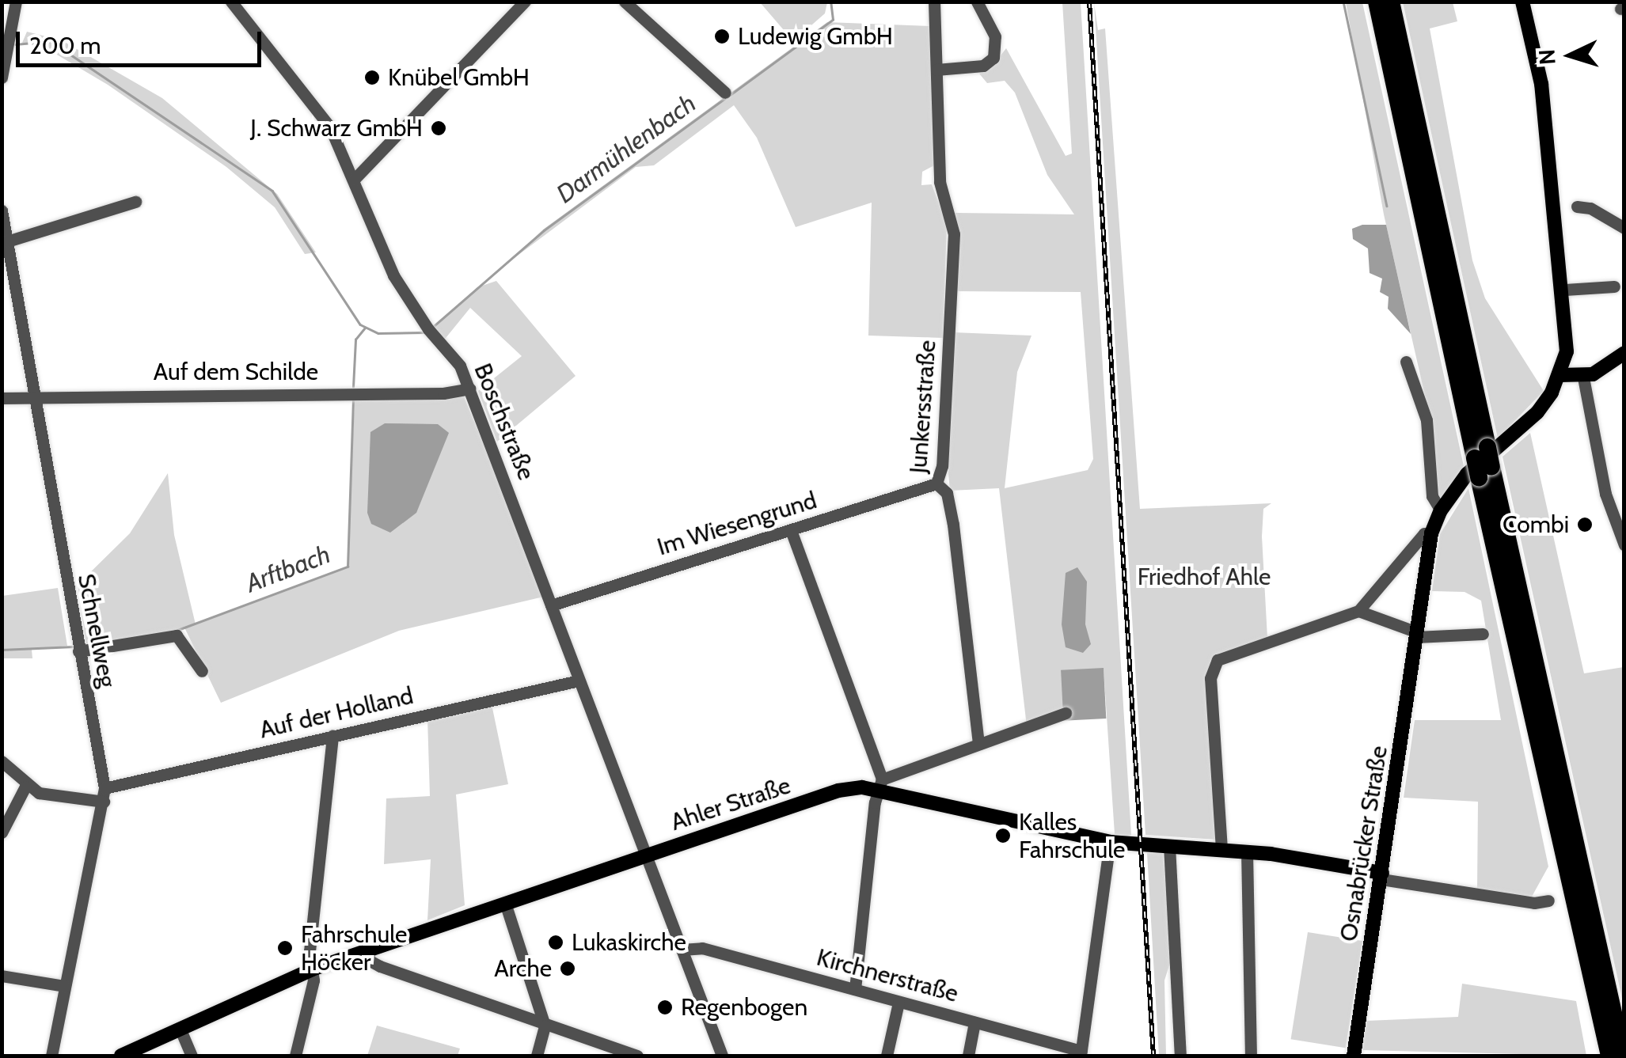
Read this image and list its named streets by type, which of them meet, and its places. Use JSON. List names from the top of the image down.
{
  "streets": {
    "main road": ["Ahler Straße", "Osnabrücker Straße"],
    "street": [
      "Auf dem Schilde",
      "Junkersstraße",
      "Boschstraße",
      "Im Wiesengrund",
      "Schnellweg",
      "Auf der Holland",
      "Kirchnerstraße"
    ]
  },
  "crossings": [
    ["Auf dem Schilde", "Boschstraße"],
    ["Auf dem Schilde", "Schnellweg"],
    ["Junkersstraße", "Im Wiesengrund"],
    ["Boschstraße", "Im Wiesengrund"],
    ["Boschstraße", "Auf der Holland"],
    ["Boschstraße", "Ahler Straße"],
    ["Boschstraße", "Kirchnerstraße"],
    ["Schnellweg", "Auf der Holland"],
    ["Ahler Straße", "Osnabrücker Straße"]
  ],
  "water": ["Darmühlenbach", "Arftbach"],
  "parks": ["Friedhof Ahle"],
  "places": [
    "Ludewig GmbH",
    "Knübel GmbH",
    "J. Schwarz GmbH",
    "Combi",
    "Kalles Fahrschule",
    "Lukaskirche",
    "Fahrschule Höcker",
    "Arche",
    "Regenbogen"
  ],
  "scale_bar": "200 m",
  "north": "left"
}
